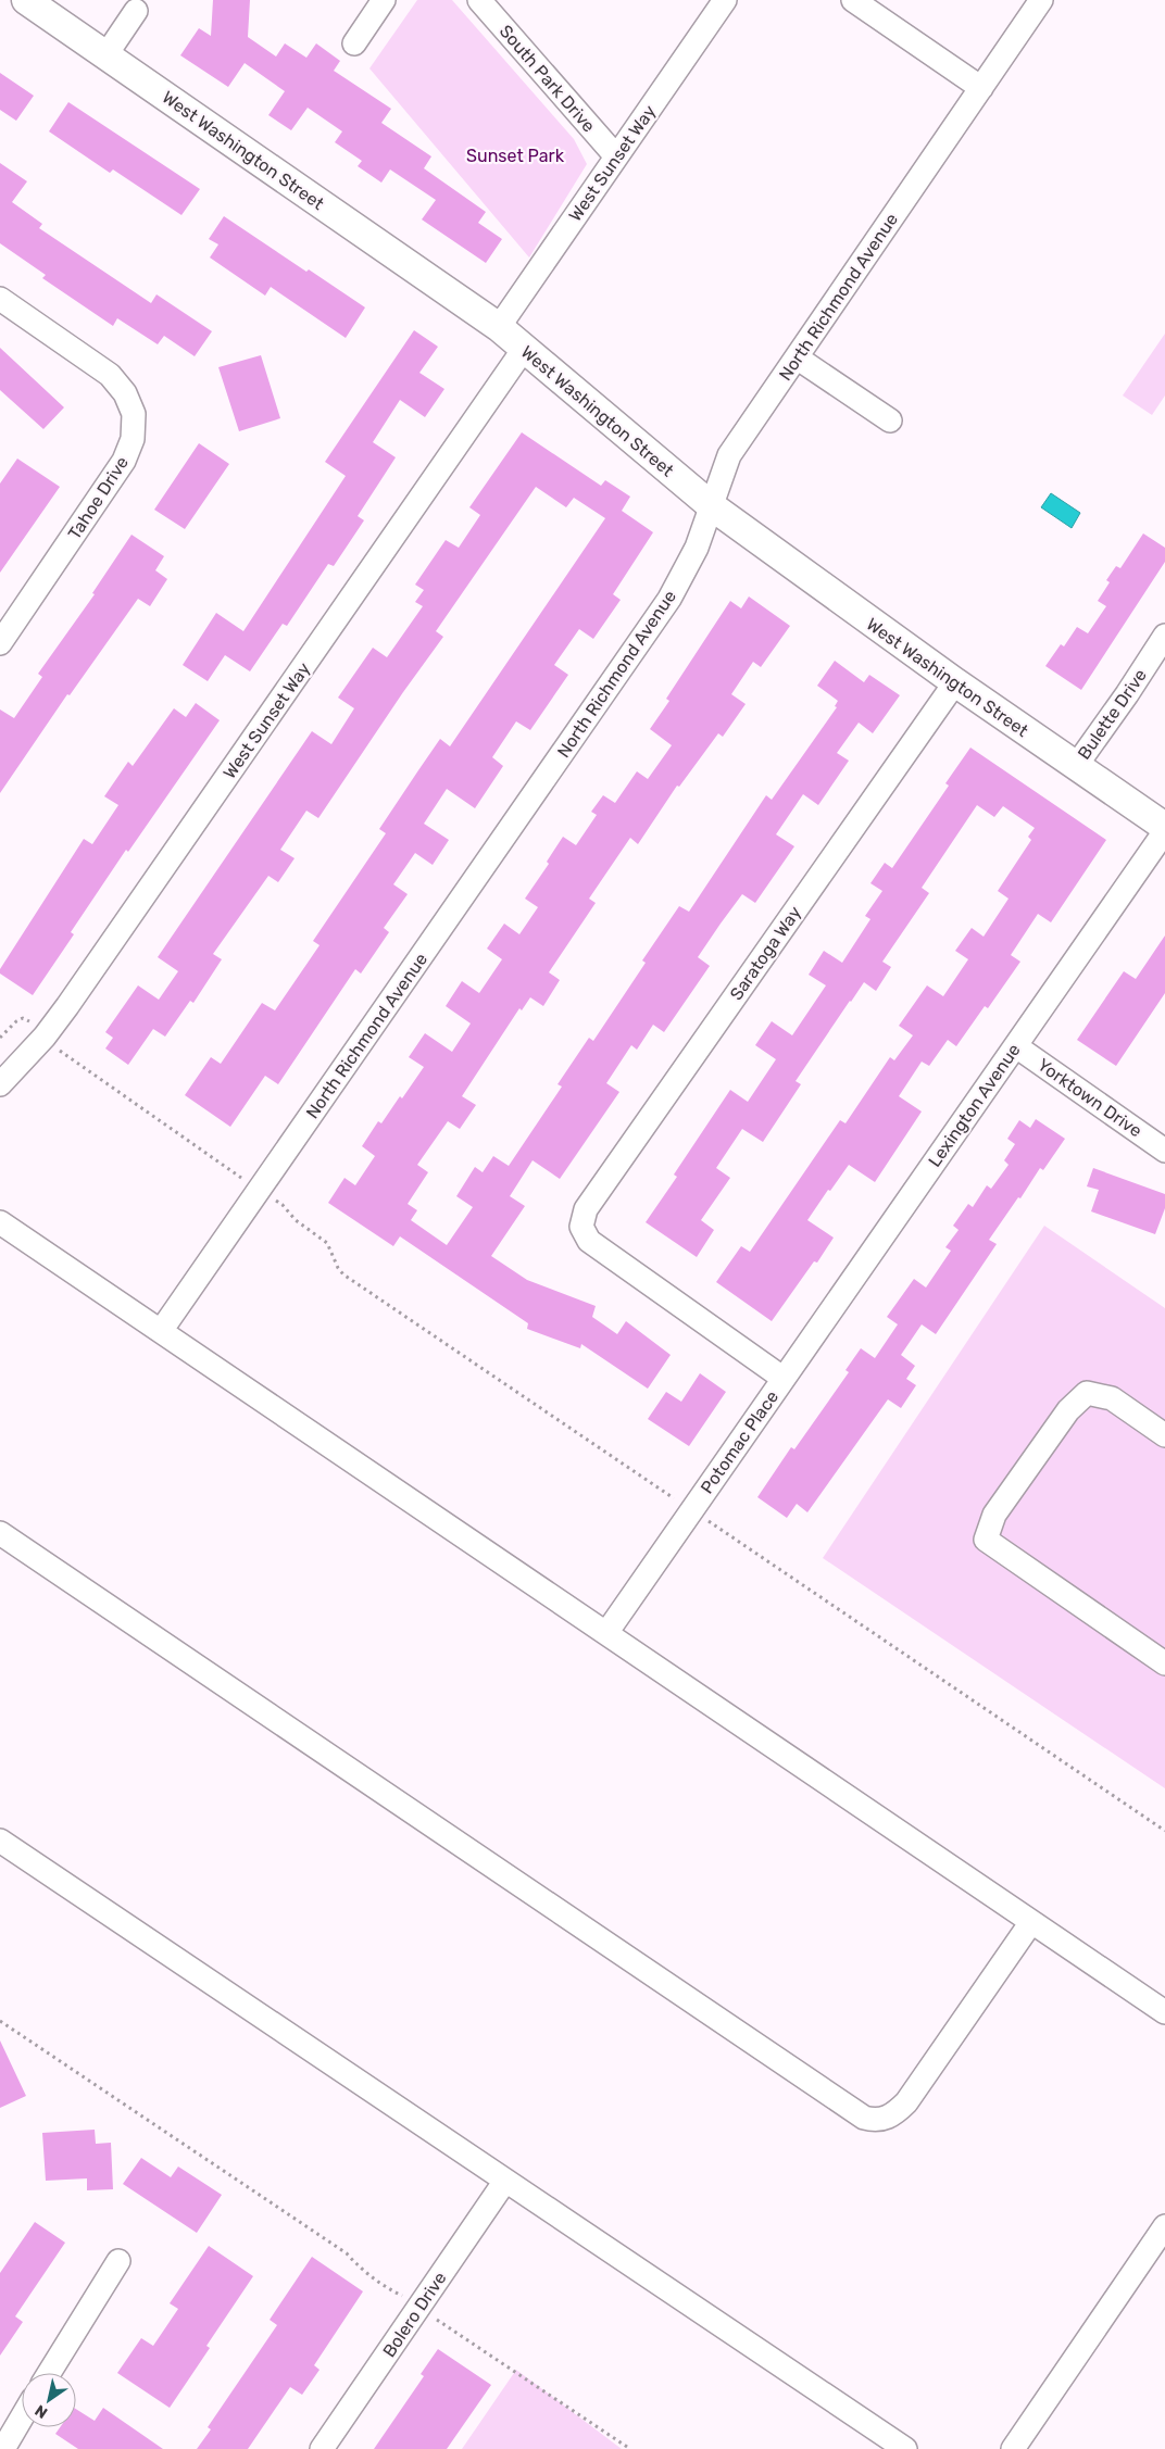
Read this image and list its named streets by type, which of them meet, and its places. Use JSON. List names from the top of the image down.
{
  "streets": {
    "street": [
      "South Park Drive",
      "West Washington Street",
      "West Sunset Way",
      "North Richmond Avenue",
      "Tahoe Drive",
      "Bulette Drive",
      "Saratoga Way",
      "Yorktown Drive",
      "Lexington Avenue",
      "Potomac Place",
      "Bolero Drive"
    ]
  },
  "crossings": [
    ["South Park Drive", "West Sunset Way"],
    ["West Washington Street", "West Sunset Way"],
    ["West Washington Street", "North Richmond Avenue"],
    ["West Washington Street", "Bulette Drive"],
    ["West Washington Street", "Saratoga Way"],
    ["Saratoga Way", "Potomac Place"],
    ["Yorktown Drive", "Lexington Avenue"],
    ["Lexington Avenue", "Potomac Place"]
  ],
  "parks": ["Sunset Park"],
  "north": "bottom left"
}
